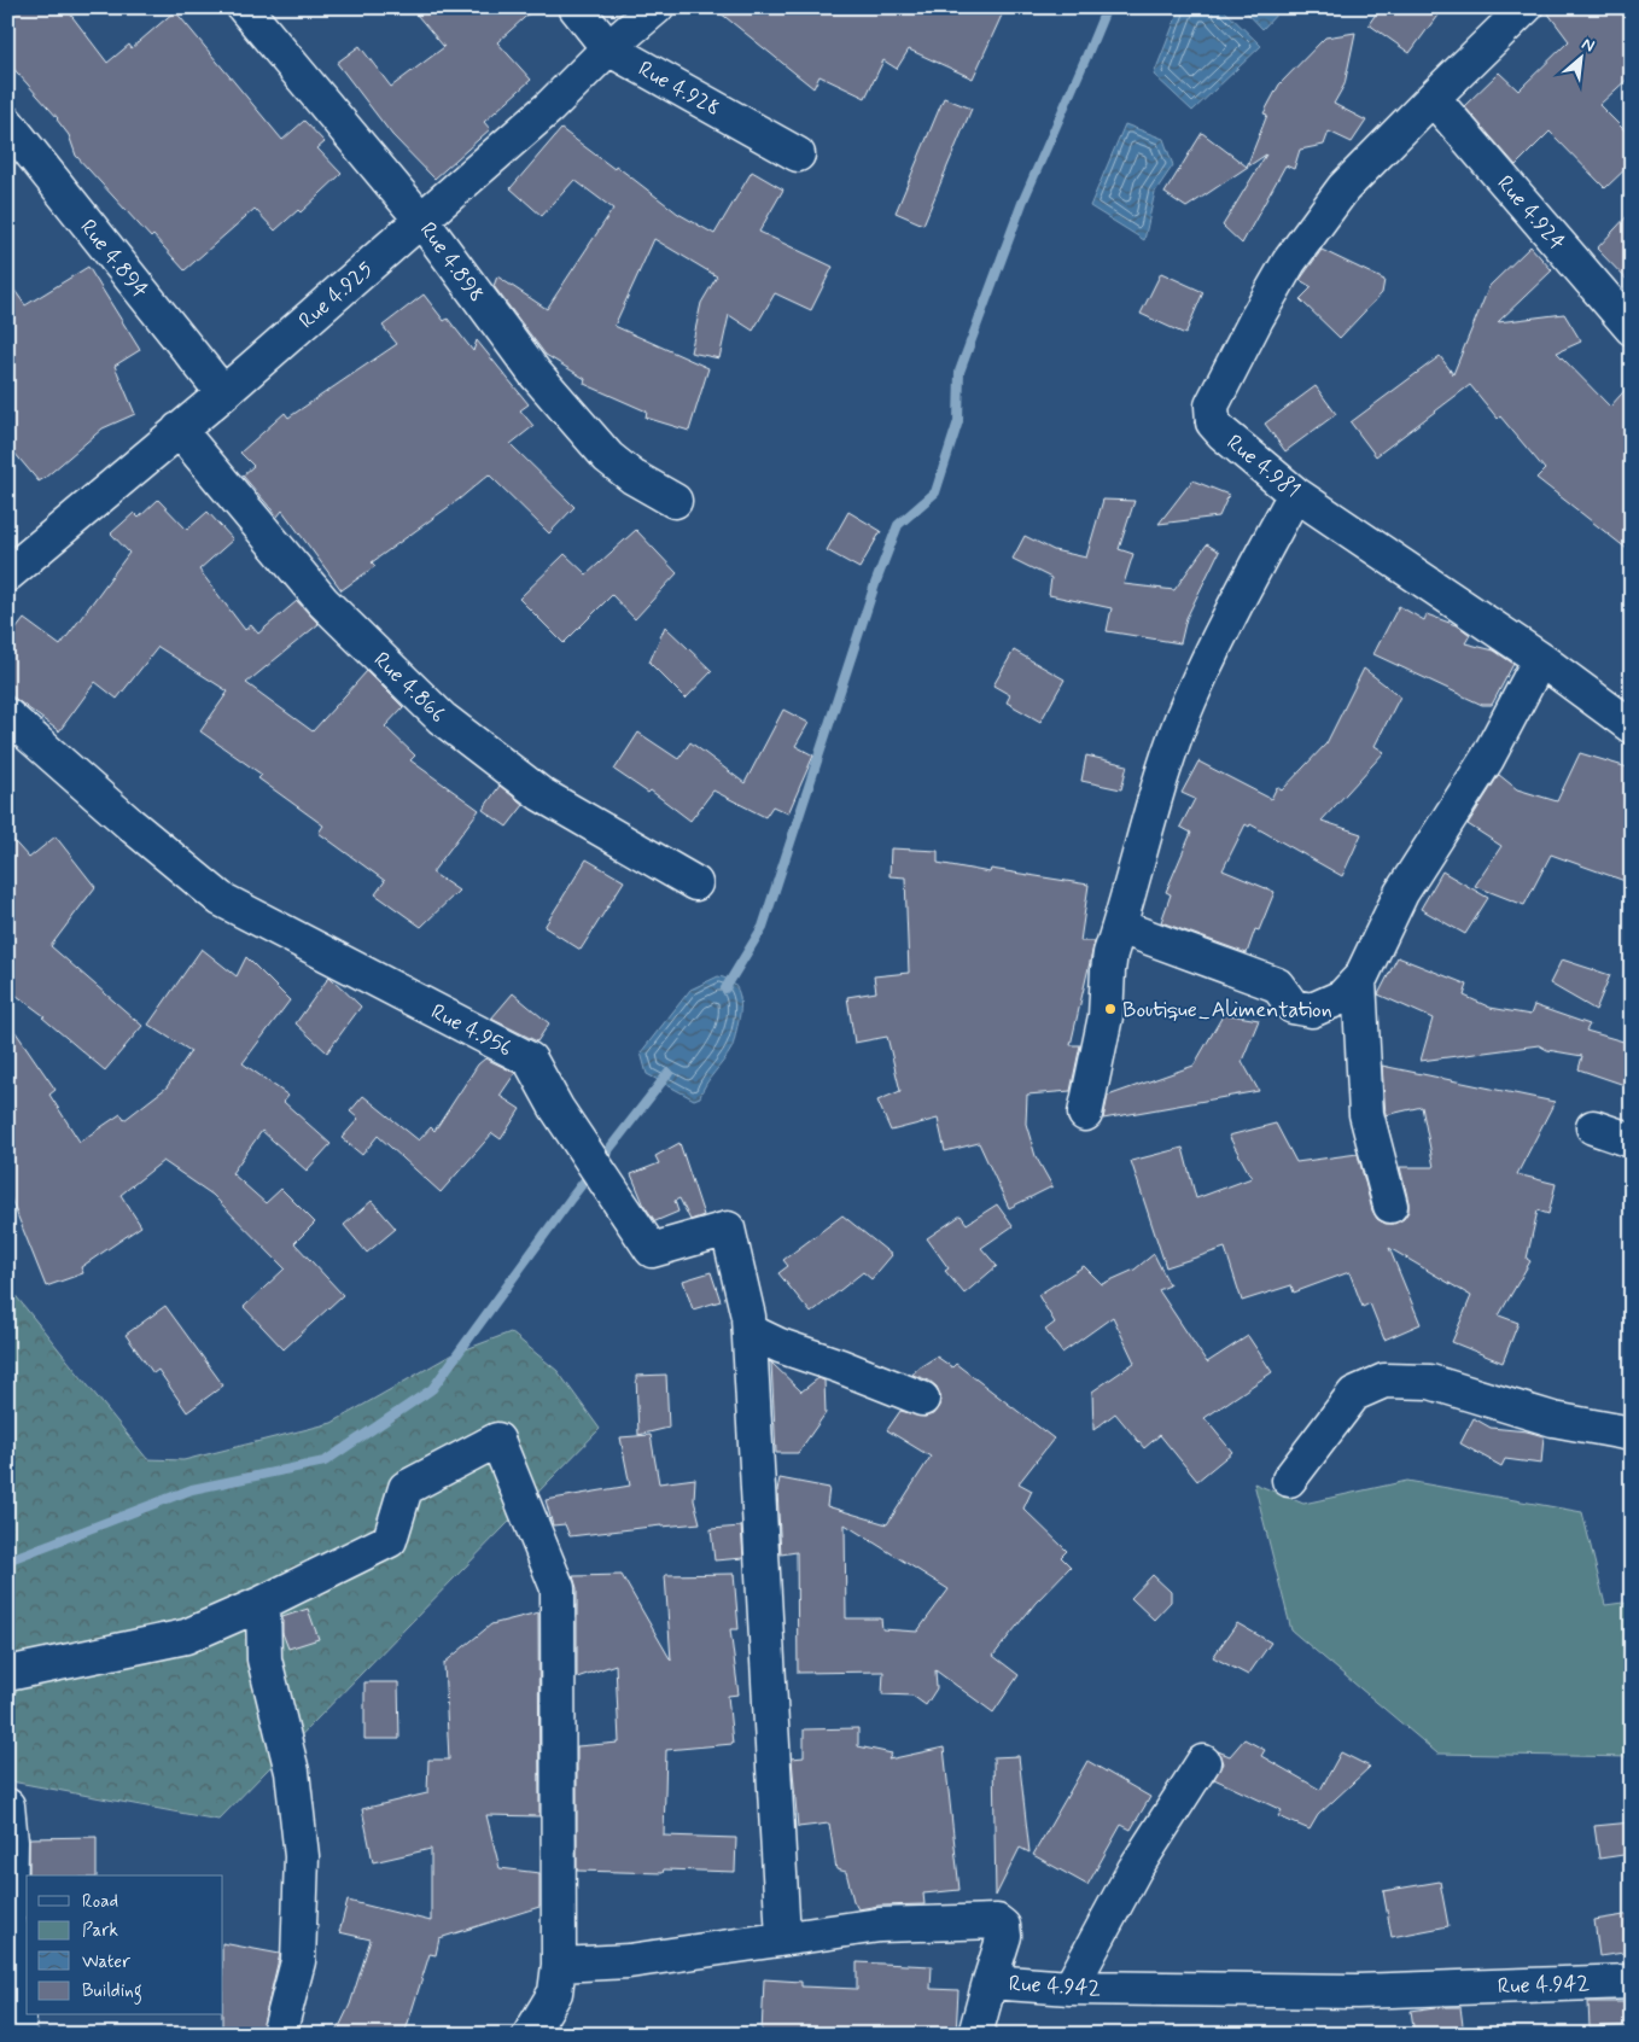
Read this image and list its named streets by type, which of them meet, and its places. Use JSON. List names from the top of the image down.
{
  "streets": {
    "street": [
      "Rue 4.928",
      "Rue 4.924",
      "Rue 4.894",
      "Rue 4.898",
      "Rue 4.925",
      "Rue 4.981",
      "Rue 4.866",
      "Rue 4.956",
      "Rue 4.942"
    ]
  },
  "crossings": [
    ["Rue 4.928", "Rue 4.925"],
    ["Rue 4.924", "Rue 4.981"],
    ["Rue 4.894", "Rue 4.925"],
    ["Rue 4.898", "Rue 4.925"],
    ["Rue 4.925", "Rue 4.866"],
    ["Rue 4.956", "Rue 4.942"]
  ],
  "places": ["Boutique_Alimentation"],
  "legend": [
    "Road",
    "Park",
    "Water",
    "Building"
  ],
  "north": "top right"
}
